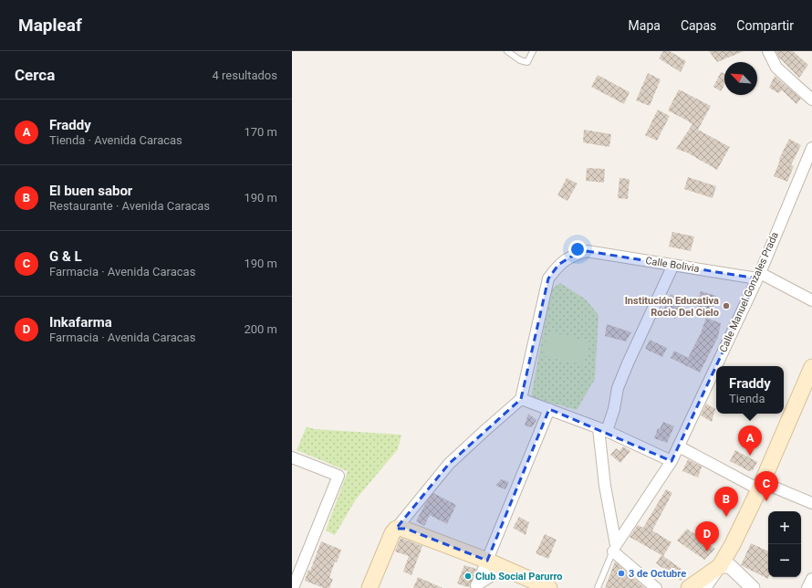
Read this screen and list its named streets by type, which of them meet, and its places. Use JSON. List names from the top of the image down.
{
  "streets": {
    "street": ["Calle Bolivia", "Calle Manuel Gonzales Prada"]
  },
  "crossings": [
    ["Calle Bolivia", "Calle Manuel Gonzales Prada"]
  ],
  "places": ["Institución Educativa Rocio Del Cielo", "3 de Octubre", "Club Social Parurro"],
  "north": "top left",
  "page": {
    "header": "Mapleaf",
    "nav": ["Mapa", "Capas", "Compartir"],
    "heading": ["Cerca", "4 resultados"],
    "list": [
      {
        "mark": "A",
        "name": "Fraddy",
        "note": "Tienda · Avenida Caracas",
        "value": "170 m"
      },
      {
        "mark": "B",
        "name": "El buen sabor",
        "note": "Restaurante · Avenida Caracas",
        "value": "190 m"
      },
      {
        "mark": "C",
        "name": "G & L",
        "note": "Farmacia · Avenida Caracas",
        "value": "190 m"
      },
      {
        "mark": "D",
        "name": "Inkafarma",
        "note": "Farmacia · Avenida Caracas",
        "value": "200 m"
      }
    ],
    "popup": ["Fraddy", "Tienda"],
    "pins": [
      "A",
      "C",
      "B",
      "D"
    ],
    "map_buttons": ["+", "−"]
  }
}
